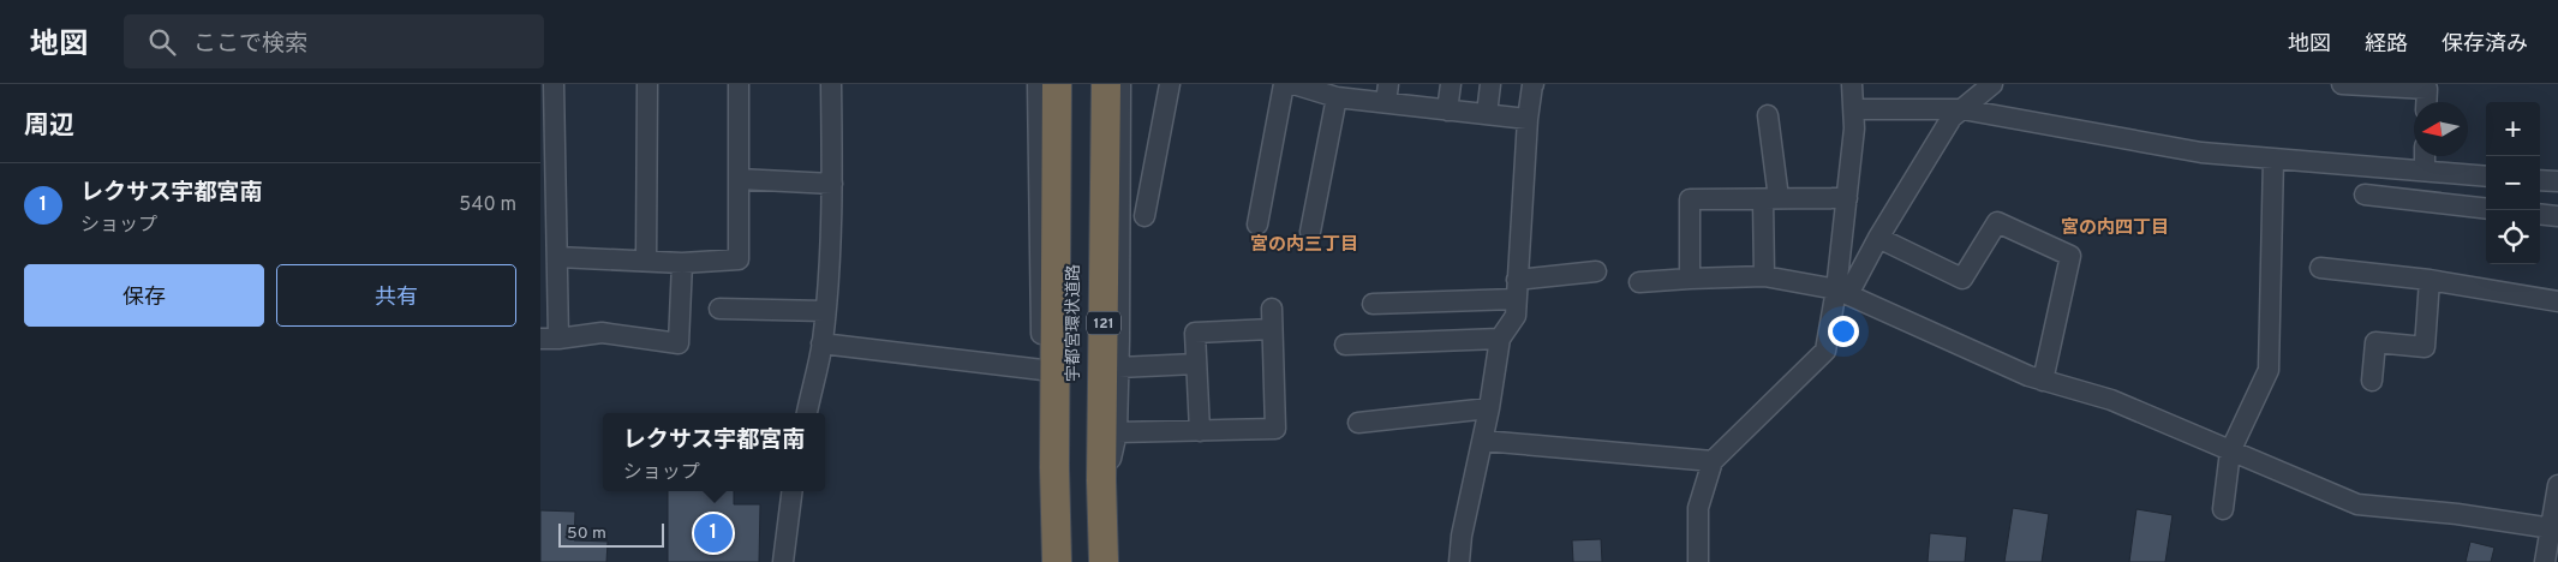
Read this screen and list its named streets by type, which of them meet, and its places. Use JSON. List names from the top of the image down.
{
  "streets": {
    "highway": ["宇都宮環状道路", "121"]
  },
  "districts": ["宮の内四丁目", "宮の内三丁目"],
  "scale_bar": "50 m",
  "north": "left",
  "page": {
    "header": "地図",
    "search": "ここで検索",
    "nav": ["地図", "経路", "保存済み"],
    "heading": "周辺",
    "map_buttons": ["+", "−"],
    "list": [
      {
        "mark": "1",
        "name": "レクサス宇都宮南",
        "note": "ショップ",
        "value": "540 m"
      }
    ],
    "buttons": ["保存", "共有"],
    "popup": ["レクサス宇都宮南", "ショップ"],
    "pins": "1",
    "scale": "50 m"
  }
}
